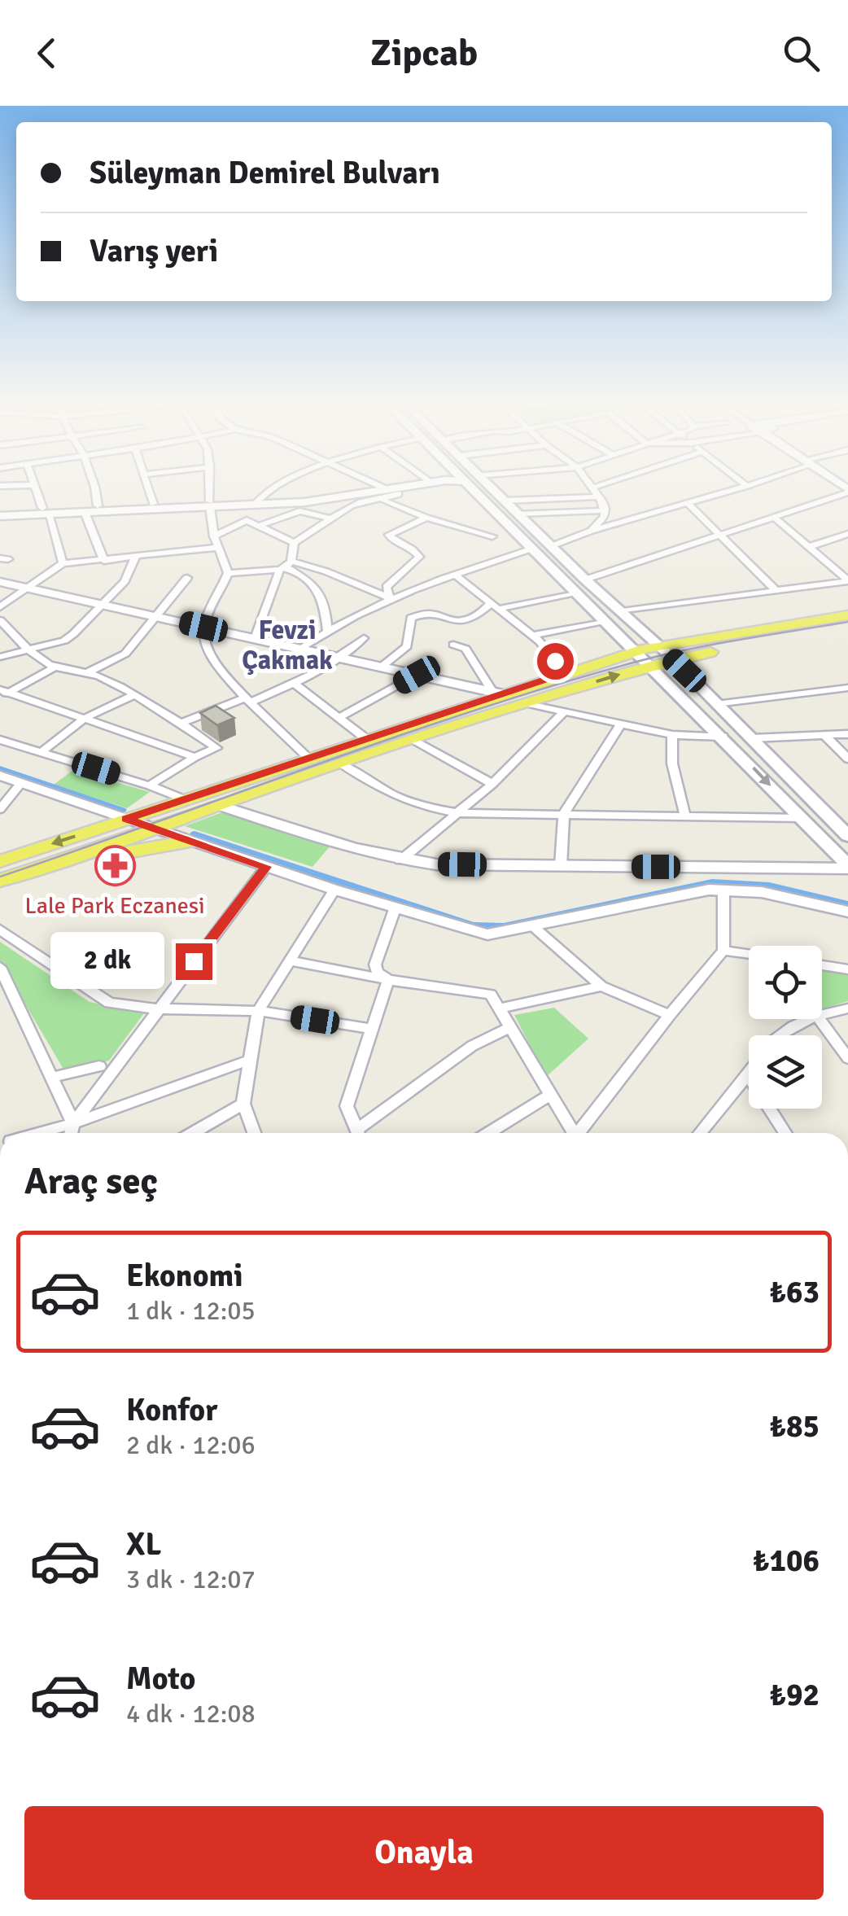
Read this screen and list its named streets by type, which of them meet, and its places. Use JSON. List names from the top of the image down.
{
  "districts": ["Fevzi Çakmak"],
  "places": {
    "pharmacy": ["Lale Park Eczanesi"]
  },
  "page": {
    "header": "Zipcab",
    "banner": ["Süleyman Demirel Bulvarı", "Varış yeri"],
    "bubble": "2 dk",
    "heading": "Araç seç",
    "list": [
      {
        "name": "Ekonomi",
        "note": "1 dk · 12:05",
        "value": "₺63"
      },
      {
        "name": "Konfor",
        "note": "2 dk · 12:06",
        "value": "₺85"
      },
      {
        "name": "XL",
        "note": "3 dk · 12:07",
        "value": "₺106"
      },
      {
        "name": "Moto",
        "note": "4 dk · 12:08",
        "value": "₺92"
      }
    ],
    "buttons": "Onayla"
  }
}
